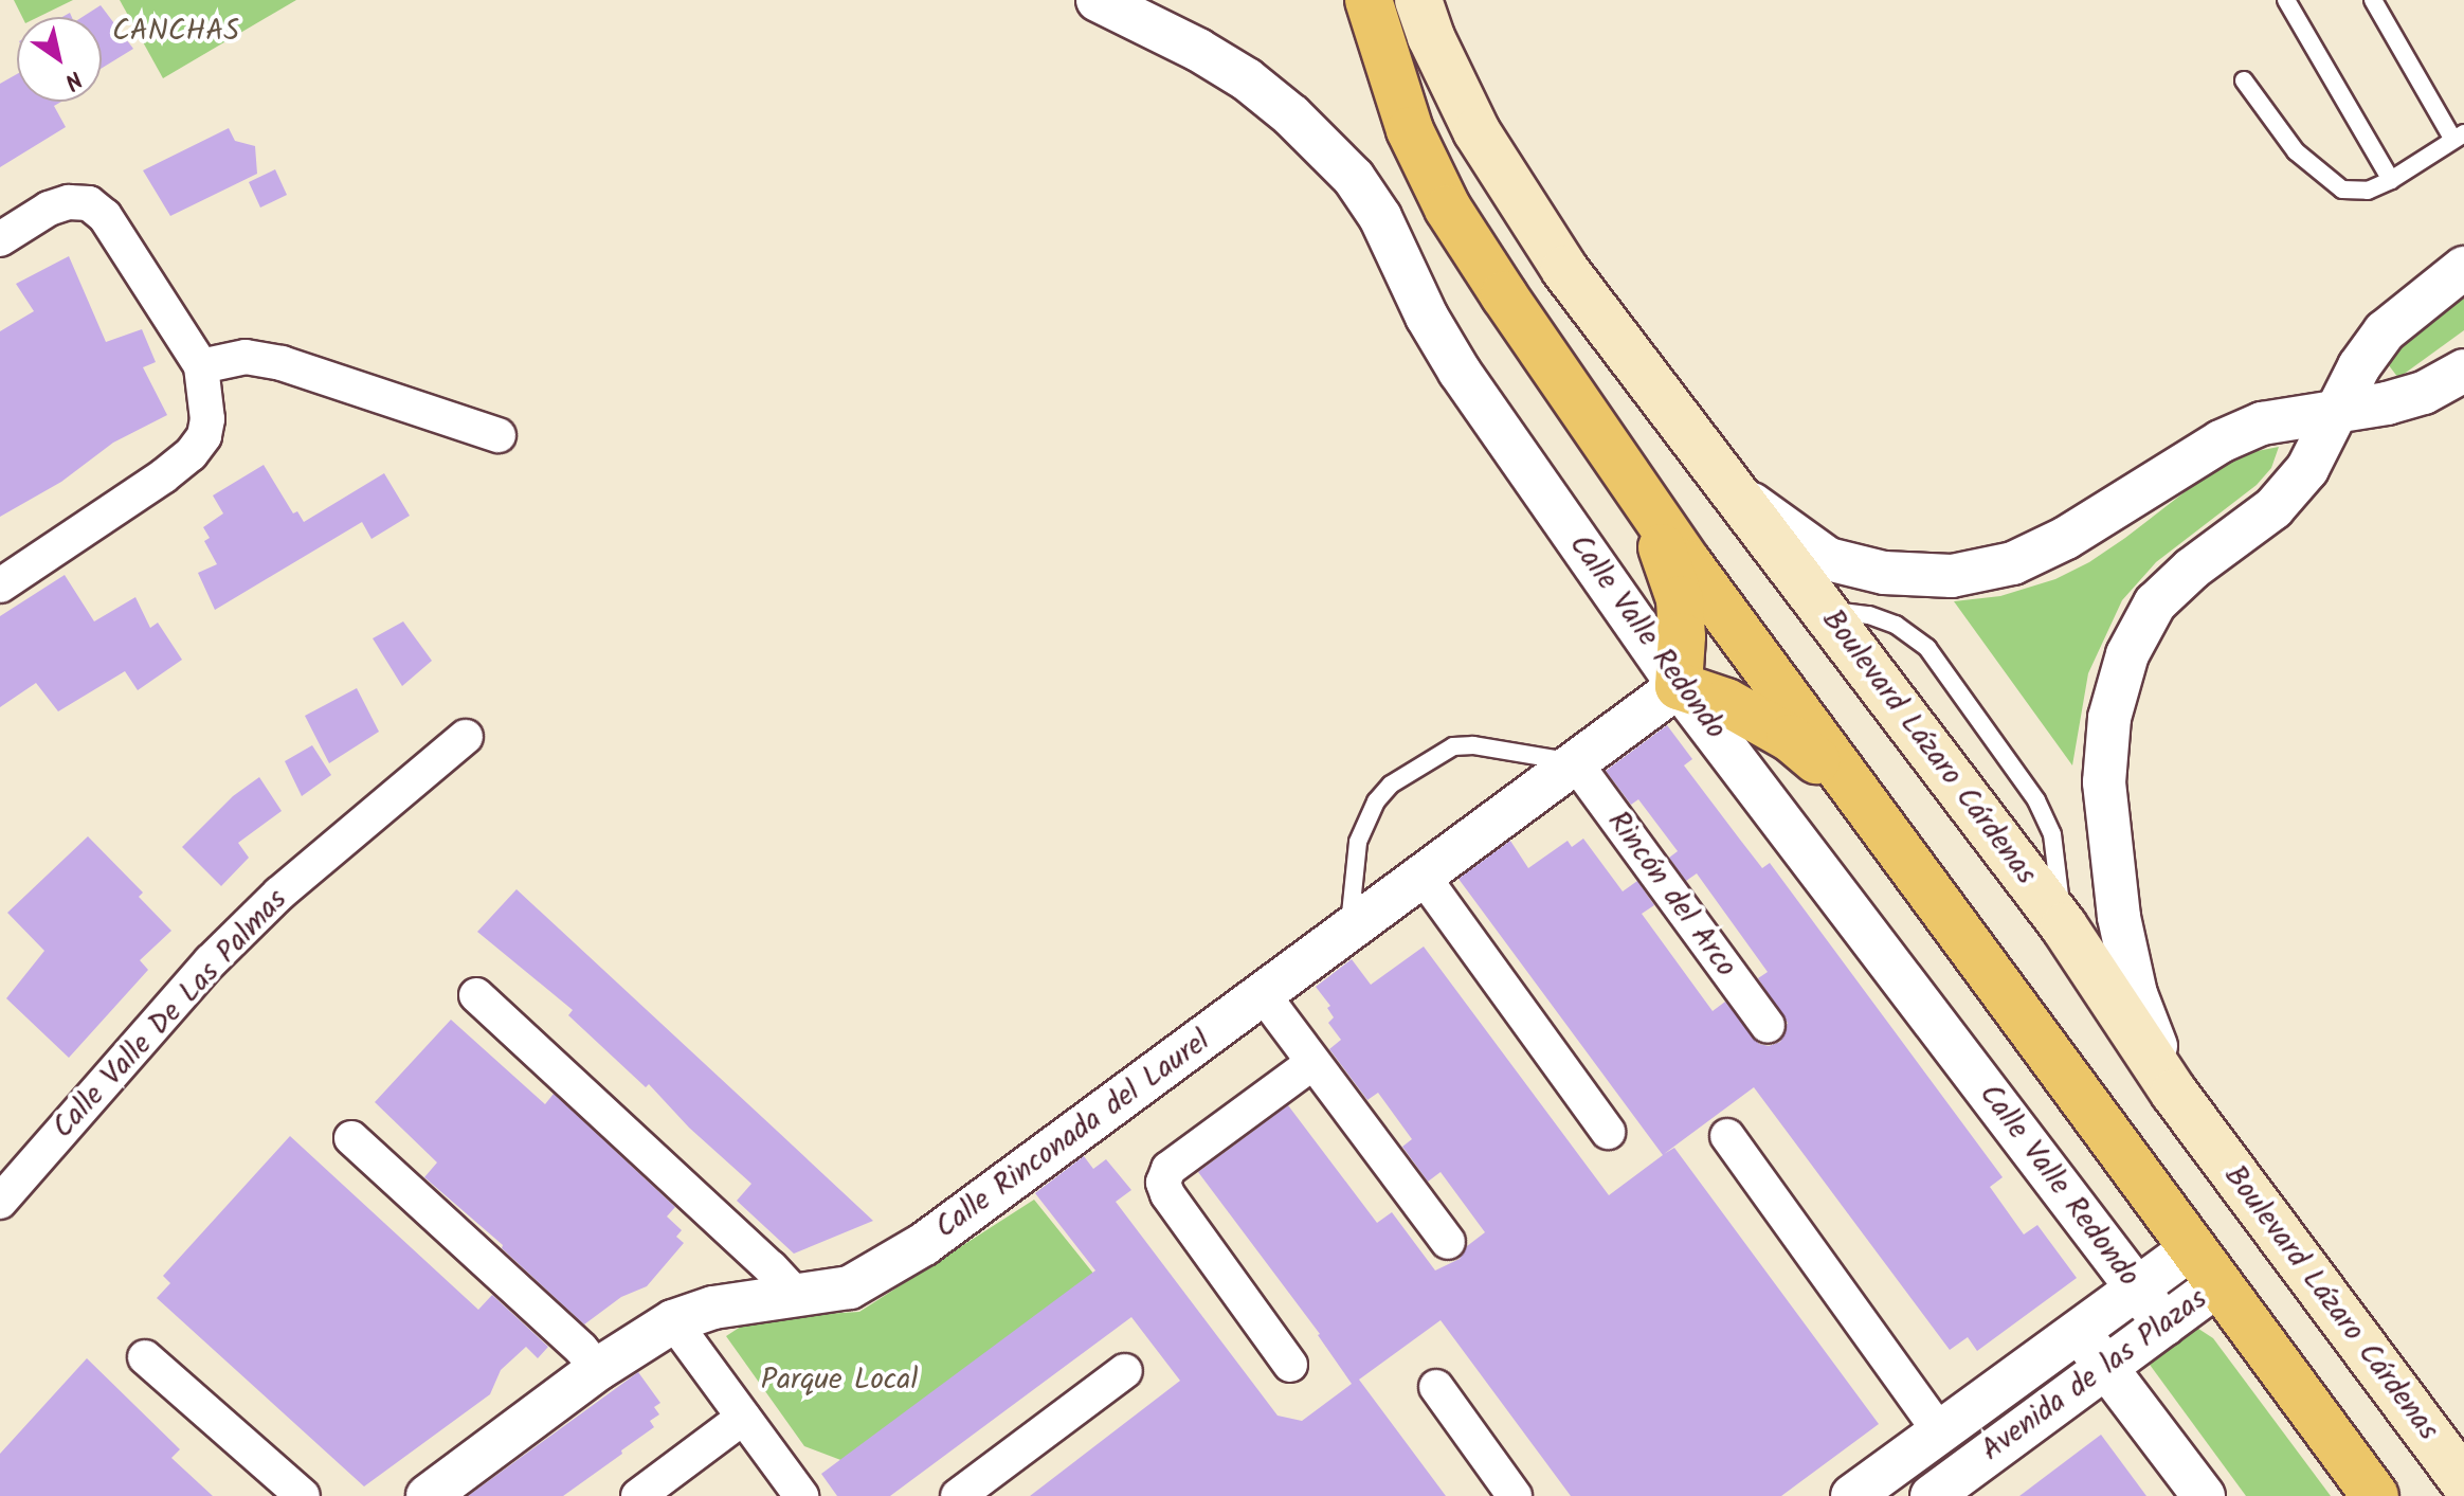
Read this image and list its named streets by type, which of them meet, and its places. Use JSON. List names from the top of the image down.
{
  "streets": {
    "main road": ["Boulevard Lázaro Cárdenas"],
    "street": [
      "Calle Valle Redondo",
      "Rincón del Arco",
      "Calle Valle De Las Palmas",
      "Calle Rinconada del Laurel",
      "Avenida de las Plazas"
    ]
  },
  "crossings": [
    ["Calle Valle Redondo", "Calle Rinconada del Laurel"],
    ["Calle Valle Redondo", "Avenida de las Plazas"],
    ["Rincón del Arco", "Calle Rinconada del Laurel"]
  ],
  "parks": ["CANCHAS", "Parque Local"],
  "north": "bottom right"
}
